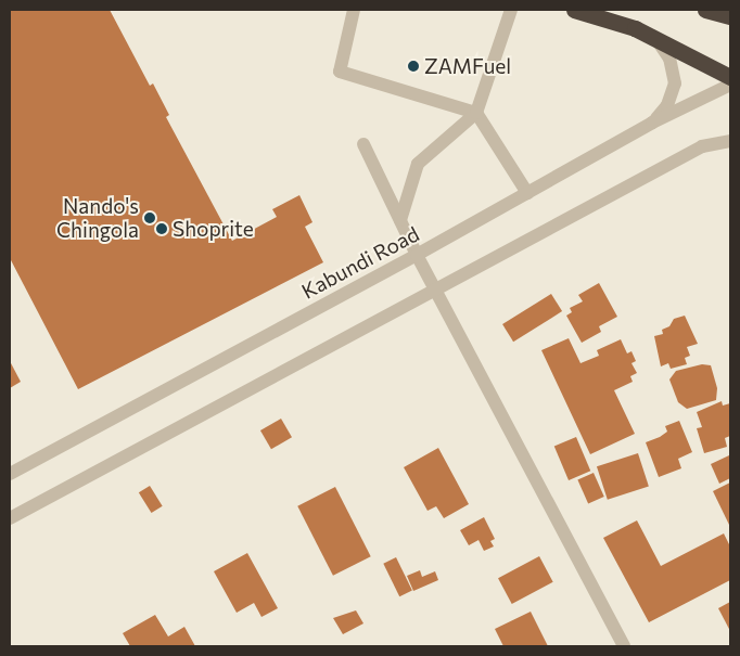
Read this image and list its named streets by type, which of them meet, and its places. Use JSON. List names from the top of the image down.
{
  "streets": {
    "street": ["Kabundi Road"]
  },
  "places": ["ZAMFuel", "Nando's Chingola", "Shoprite"]
}
